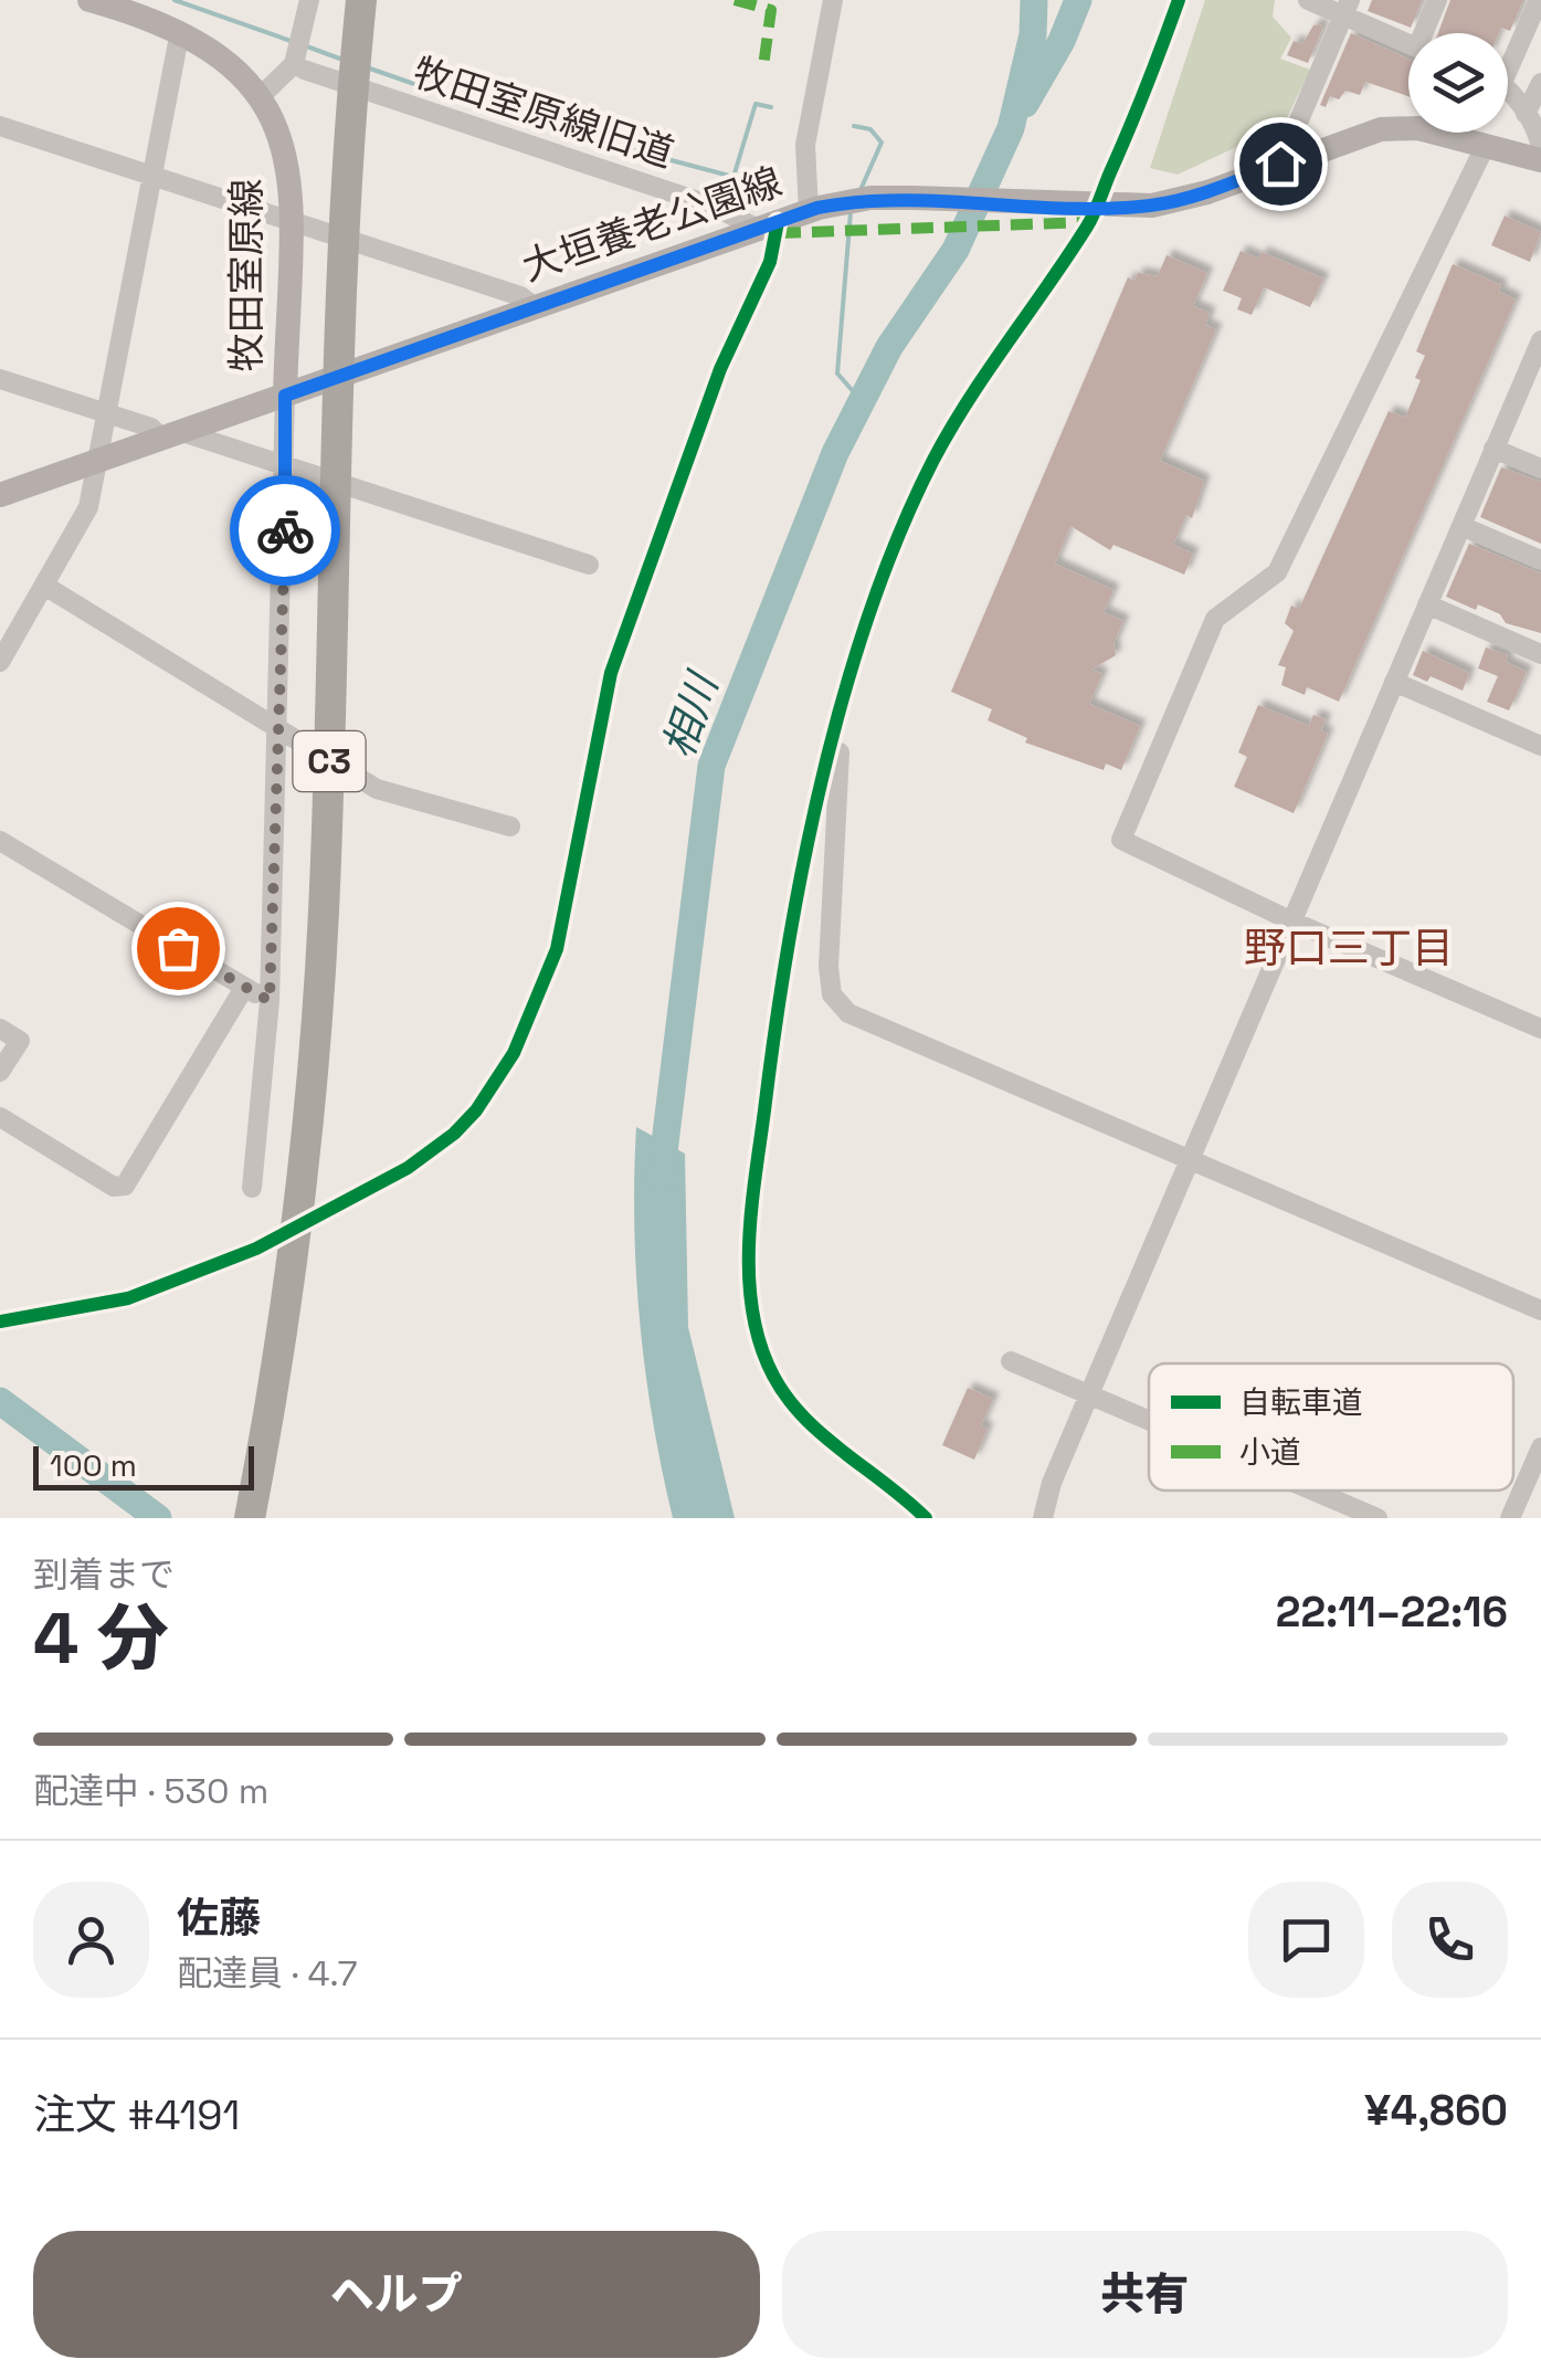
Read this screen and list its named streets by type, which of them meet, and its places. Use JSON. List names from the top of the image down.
{
  "streets": {
    "highway": ["C3"],
    "main road": ["大垣養老公園線", "牧田室原線"],
    "street": ["牧田室原線旧道"]
  },
  "crossings": [
    ["牧田室原線旧道", "大垣養老公園線"],
    ["大垣養老公園線", "牧田室原線"]
  ],
  "districts": ["野口三丁目"],
  "water": ["相川"],
  "legend": ["自転車道", "小道"],
  "scale_bar": "100 m",
  "page": {
    "scale": "100 m",
    "heading": ["4 分", "到着まで", "22:11–22:16"],
    "panel": [
      "佐藤",
      "配達員 · 4.7",
      "注文 #4191",
      "¥4,860"
    ],
    "bar": "配達中 · 530 m",
    "buttons": ["ヘルプ", "共有"]
  }
}
